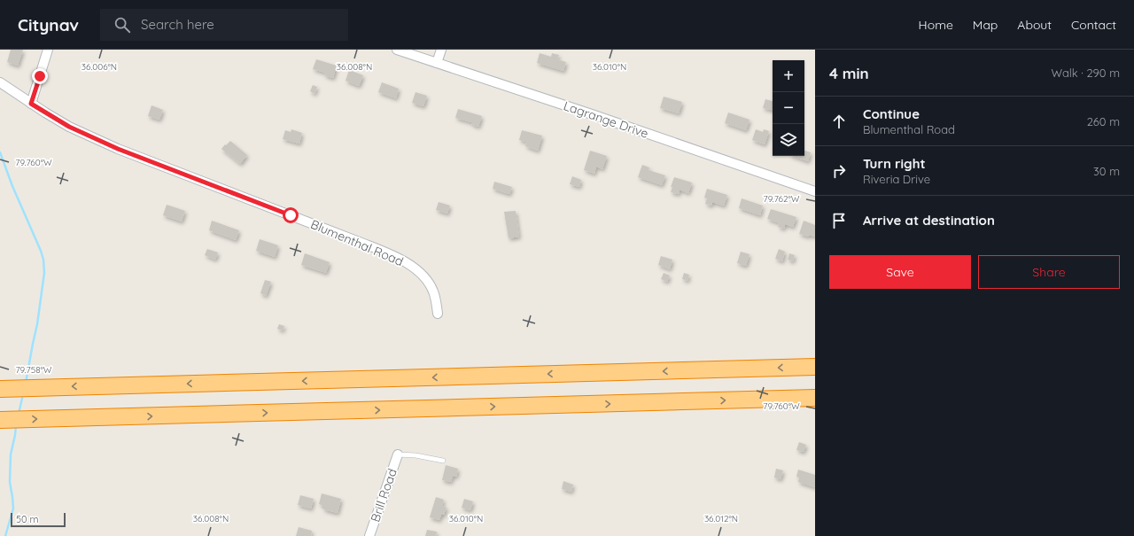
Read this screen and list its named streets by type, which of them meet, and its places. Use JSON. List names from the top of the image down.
{
  "streets": {
    "street": ["Lagrange Drive", "Blumenthal Road", "Brill Road"]
  },
  "scale_bar": "50 m",
  "page": {
    "header": "Citynav",
    "search": "Search here",
    "nav": [
      "Home",
      "Map",
      "About",
      "Contact"
    ],
    "heading": ["4 min", "Walk · 290 m"],
    "map_buttons": ["+", "−"],
    "list": [
      ["Continue", "Blumenthal Road", "260 m"],
      ["Turn right", "Riveria Drive", "30 m"],
      "Arrive at destination"
    ],
    "buttons": ["Save", "Share"],
    "scale": "50 m"
  },
  "coordinates": [
    "36.006°N",
    "36.008°N",
    "36.010°N",
    "79.760°W",
    "79.762°W",
    "79.758°W",
    "36.012°N"
  ]
}
